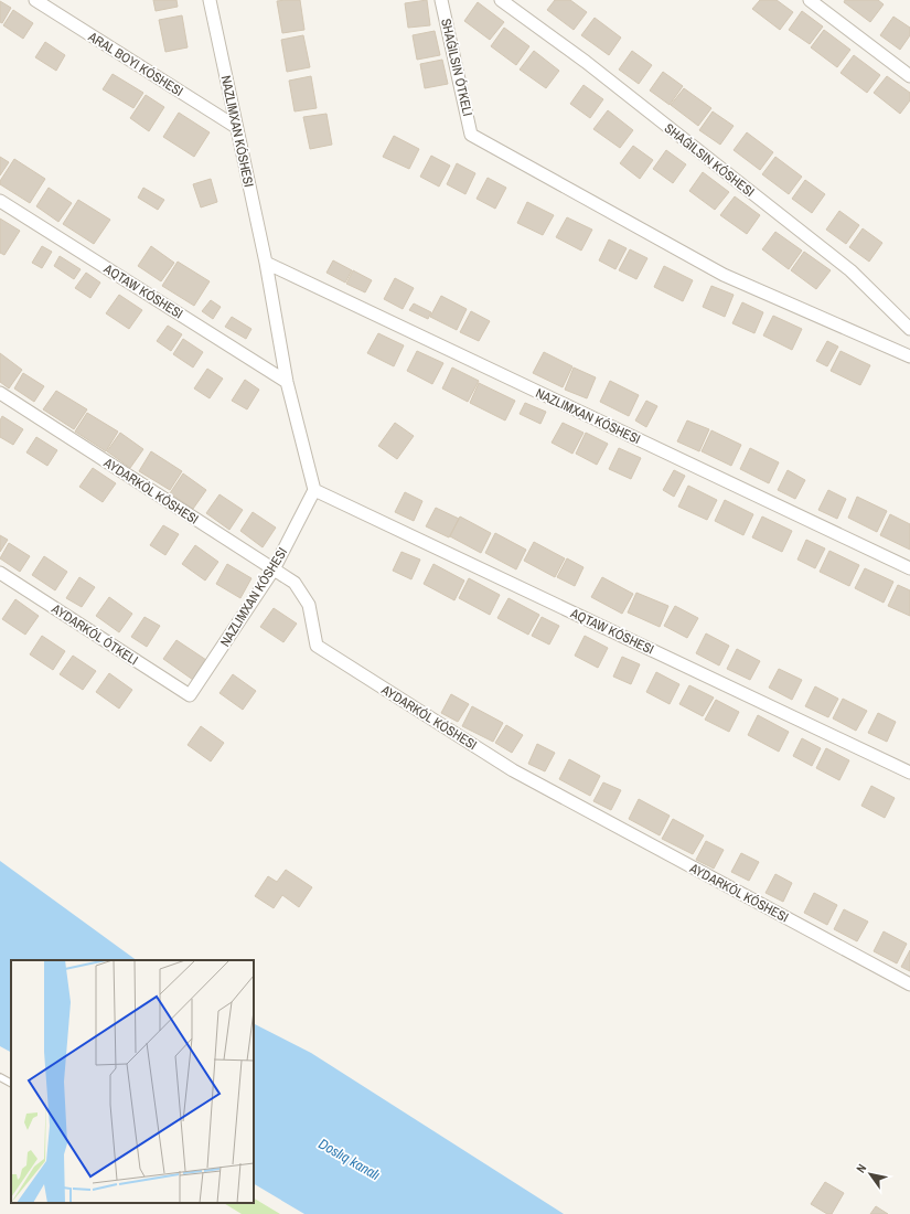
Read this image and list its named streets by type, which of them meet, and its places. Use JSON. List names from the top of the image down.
{
  "streets": {
    "street": ["AQTAW KÓSHESI", "AYDARKÓL KÓSHESI", "AYDARKÓL ÓTKELI"]
  },
  "crossings": [
    ["AYDARKÓL KÓSHESI", "AYDARKÓL ÓTKELI"]
  ],
  "water": ["Doslıq kanalı"],
  "north": "top left"
}
